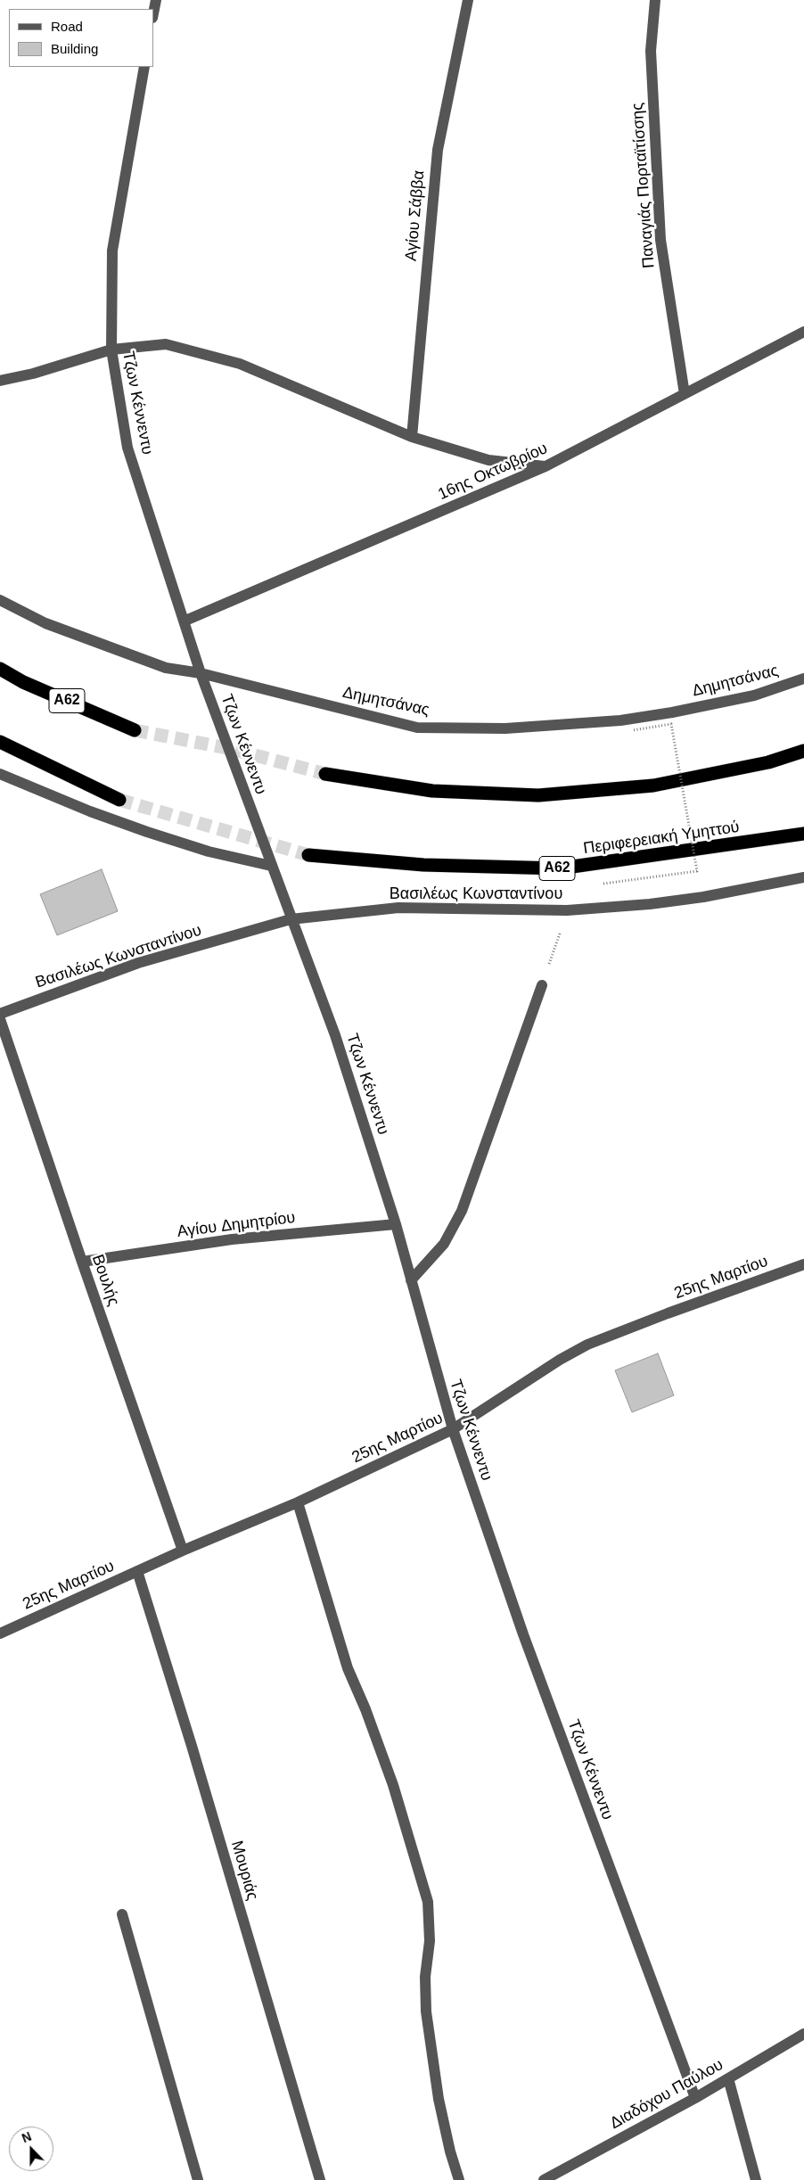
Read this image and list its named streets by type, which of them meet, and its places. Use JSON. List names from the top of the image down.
{
  "streets": {
    "highway": ["Α62", "Περιφερειακή Υμηττού"],
    "street": [
      "Παναγιάς Πορταϊτίσσης",
      "Αγίου Σάββα",
      "Τζων Κέννεντυ",
      "16ης Οκτωβρίου",
      "Δημητσάνας",
      "Βασιλέως Κωνσταντίνου",
      "Αγίου Δημητρίου",
      "25ης Μαρτίου",
      "Βουλής",
      "Μουριάς",
      "Διαδόχου Παύλου"
    ]
  },
  "crossings": [
    ["Παναγιάς Πορταϊτίσσης", "16ης Οκτωβρίου"],
    ["Τζων Κέννεντυ", "16ης Οκτωβρίου"],
    ["Τζων Κέννεντυ", "Δημητσάνας"],
    ["Τζων Κέννεντυ", "Βασιλέως Κωνσταντίνου"],
    ["Τζων Κέννεντυ", "Αγίου Δημητρίου"],
    ["Τζων Κέννεντυ", "25ης Μαρτίου"],
    ["Τζων Κέννεντυ", "Διαδόχου Παύλου"],
    ["Αγίου Δημητρίου", "Βουλής"],
    ["25ης Μαρτίου", "Βουλής"],
    ["25ης Μαρτίου", "Μουριάς"]
  ],
  "legend": ["Road", "Building"],
  "north": "top"
}
